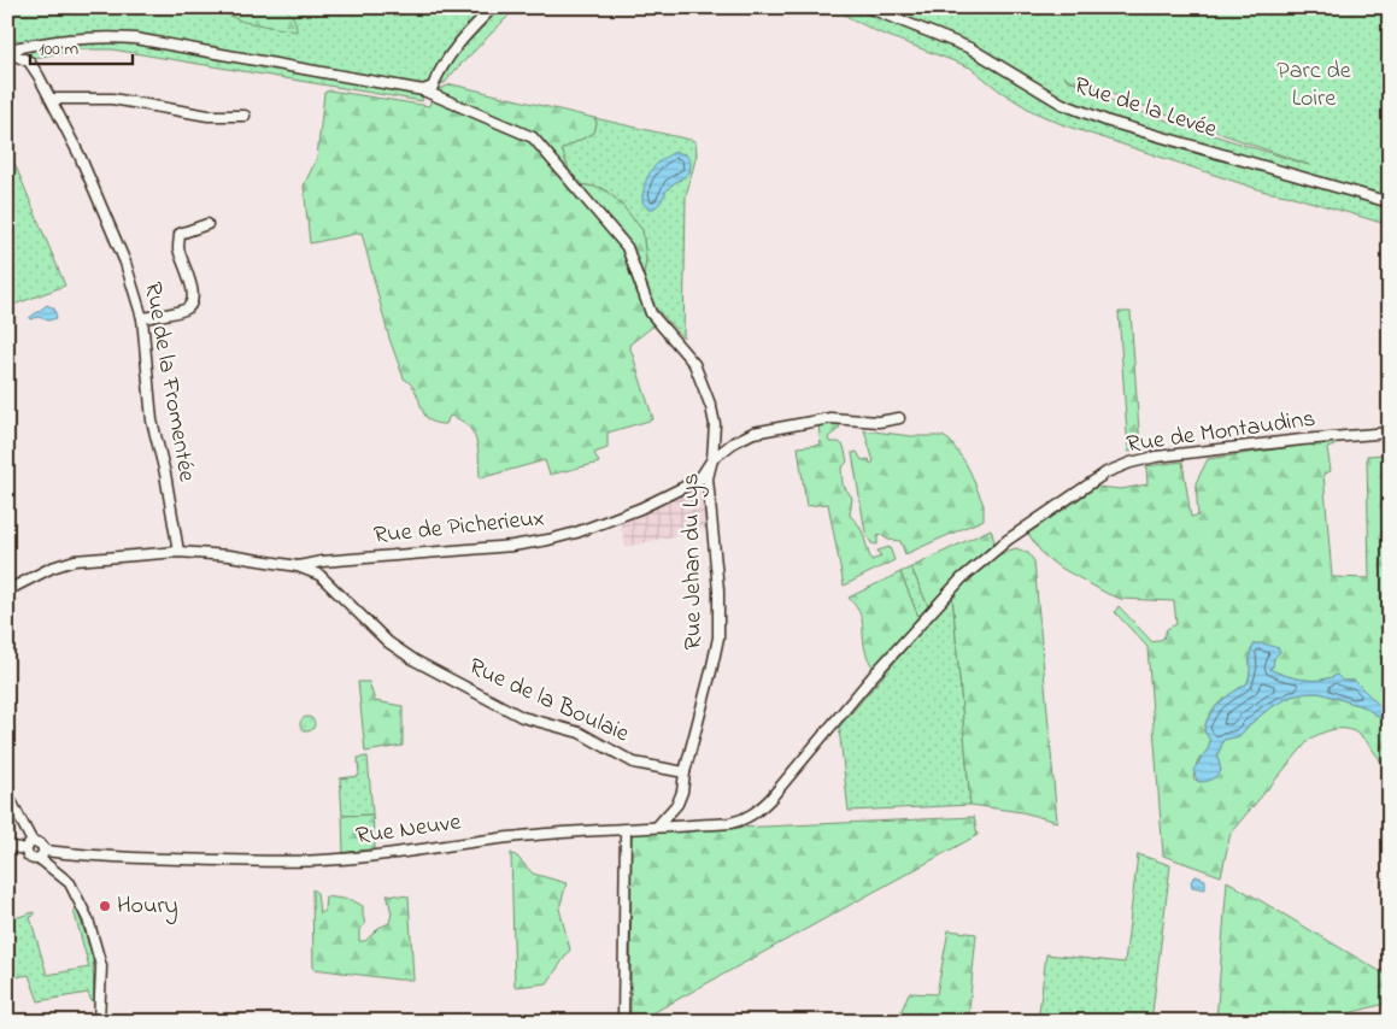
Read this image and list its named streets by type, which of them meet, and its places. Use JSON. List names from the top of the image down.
{
  "streets": {
    "street": [
      "Rue de la Levée",
      "Rue de la Fromentée",
      "Rue de Montaudins",
      "Rue de Picherieux",
      "Rue Jehan du Lys",
      "Rue de la Boulaie",
      "Rue Neuve"
    ]
  },
  "crossings": [
    ["Rue de la Fromentée", "Rue de la Boulaie"],
    ["Rue de Montaudins", "Rue Neuve"],
    ["Rue de Picherieux", "Rue Jehan du Lys"],
    ["Rue de Picherieux", "Rue de la Boulaie"],
    ["Rue Jehan du Lys", "Rue de la Boulaie"],
    ["Rue Jehan du Lys", "Rue Neuve"]
  ],
  "parks": ["Parc de Loire"],
  "places": ["Houry"],
  "scale_bar": "100 m"
}
